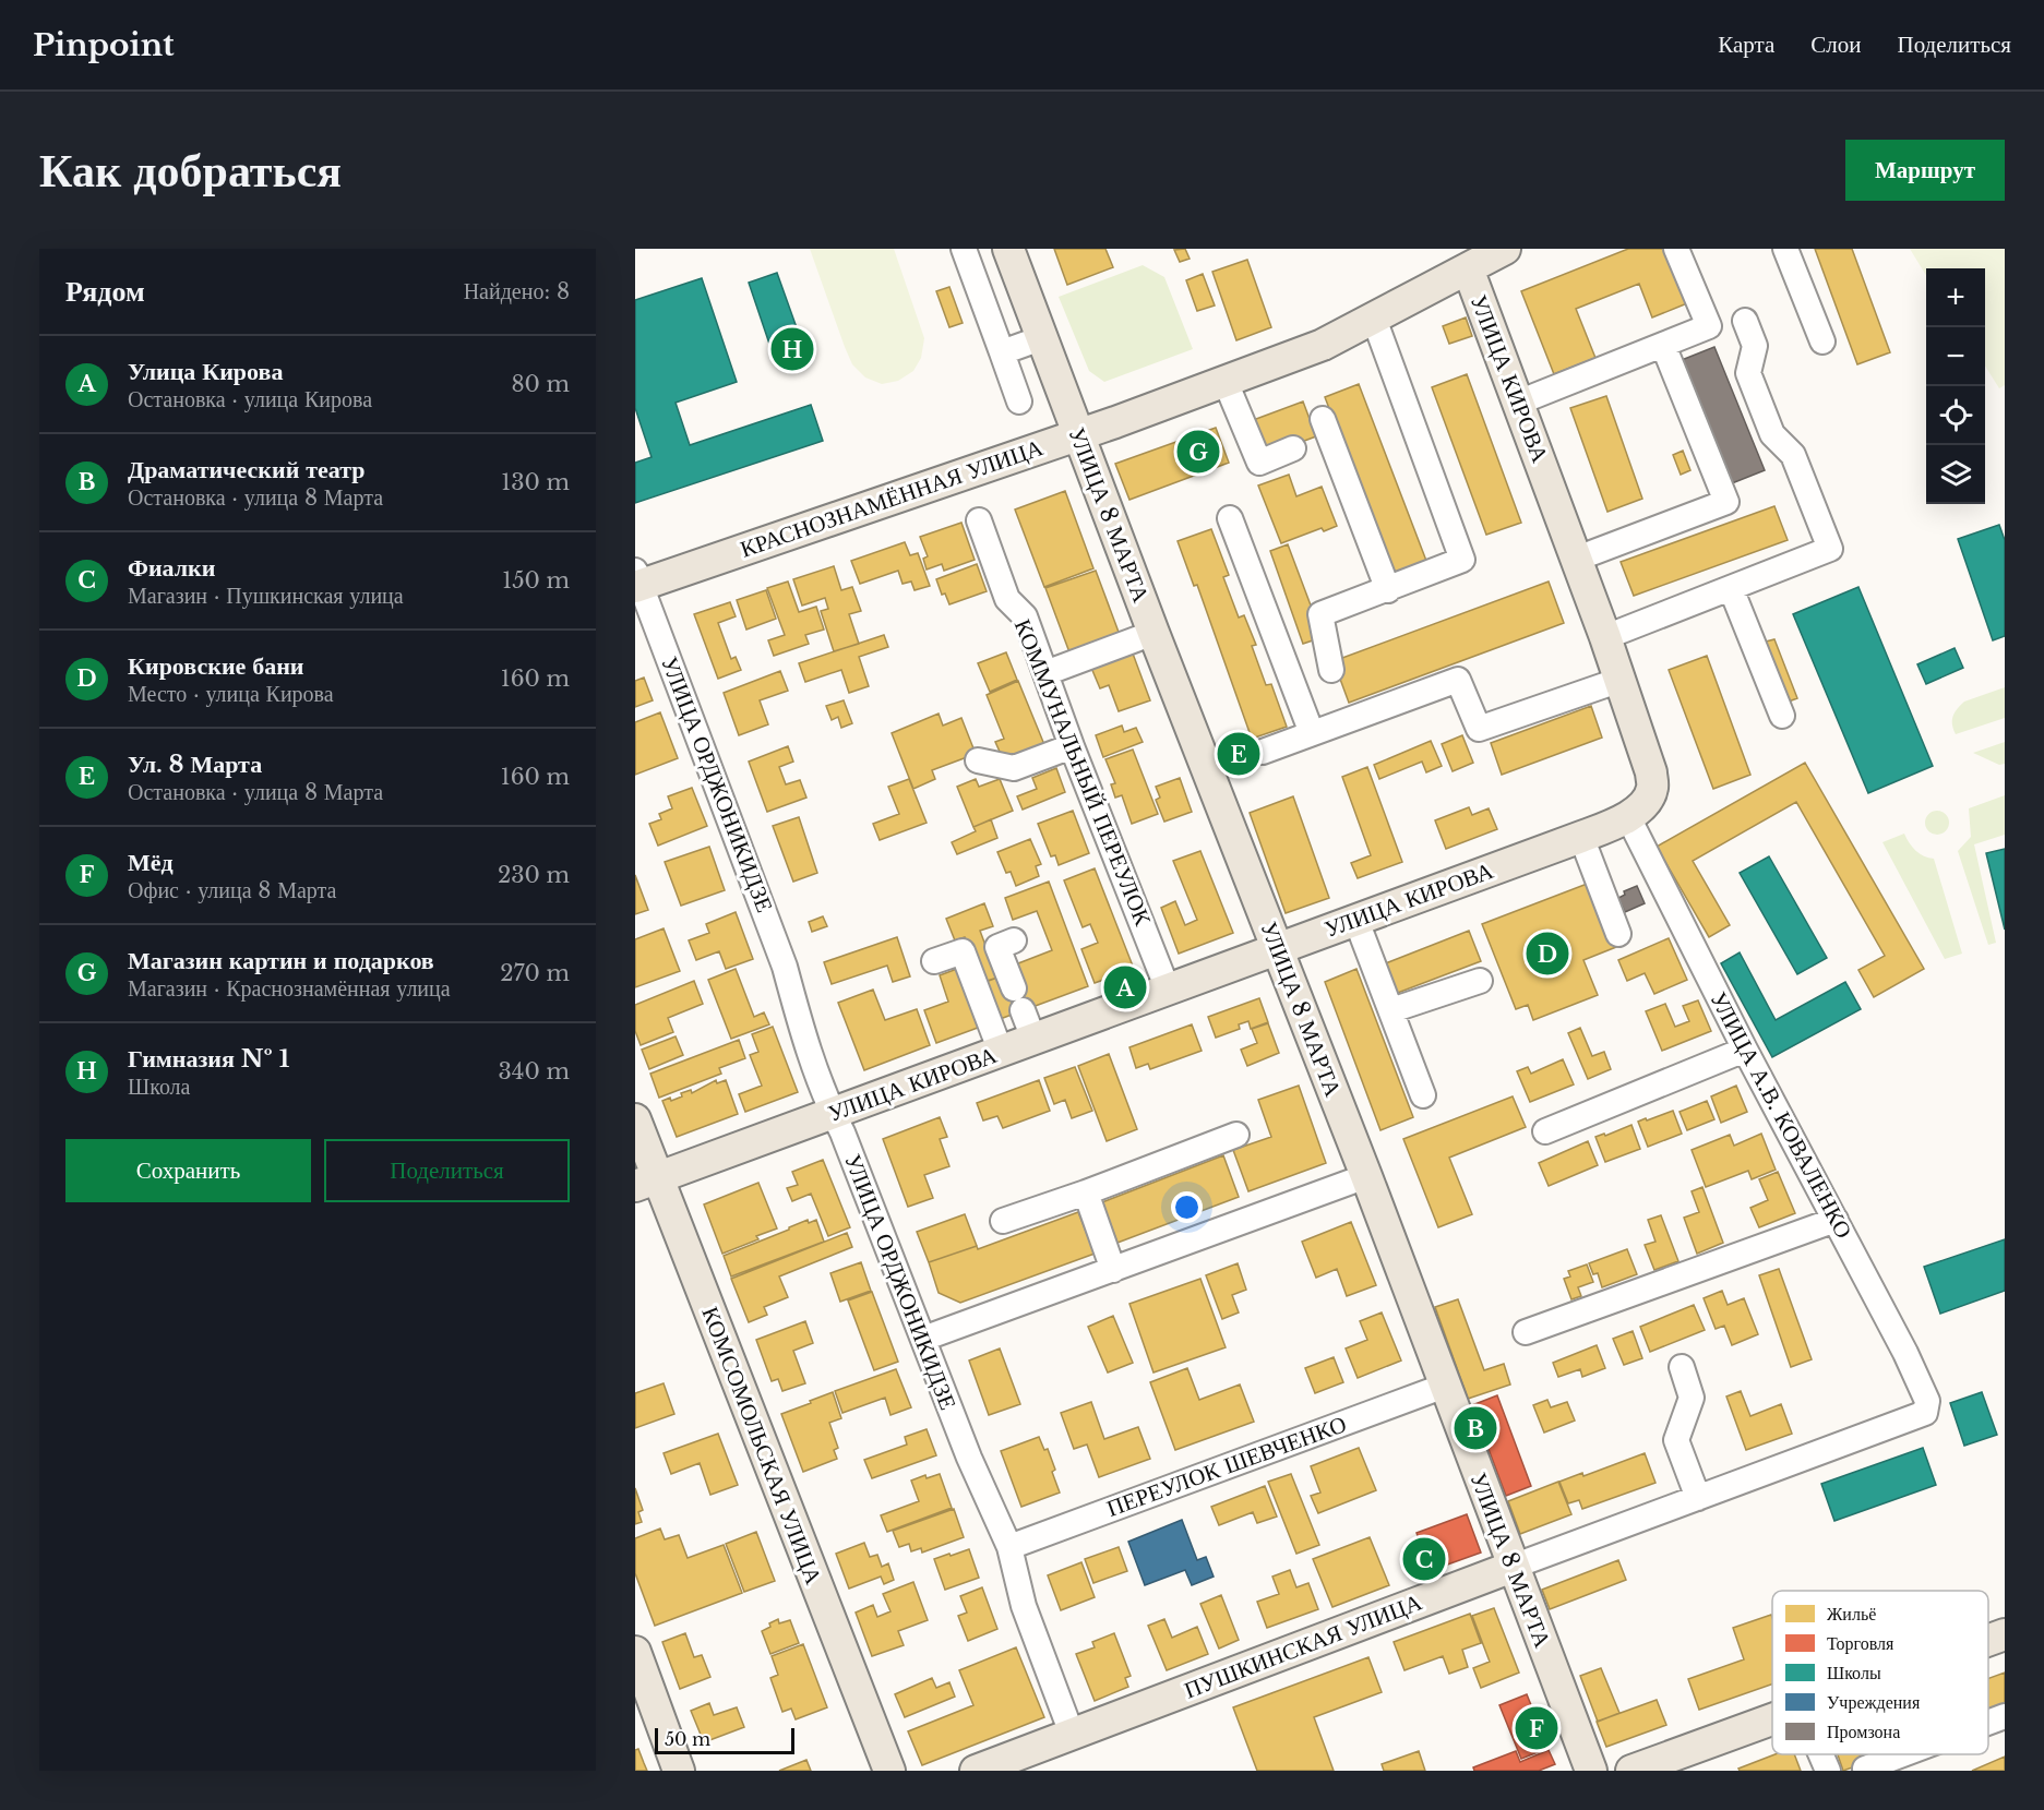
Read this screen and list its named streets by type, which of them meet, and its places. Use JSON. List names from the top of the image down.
{
  "streets": {
    "main road": [
      "УЛИЦА КИРОВА",
      "КРАСНОЗНАМЁННАЯ УЛИЦА",
      "УЛИЦА 8 МАРТА",
      "КОМСОМОЛЬСКАЯ УЛИЦА",
      "ПУШКИНСКАЯ УЛИЦА"
    ],
    "street": [
      "КОММУНАЛЬНЫЙ ПЕРЕУЛОК",
      "УЛИЦА ОРДЖОНИКИДЗЕ",
      "УЛИЦА А.В. КОВАЛЕНКО",
      "ПЕРЕУЛОК ШЕВЧЕНКО"
    ]
  },
  "crossings": [
    ["УЛИЦА КИРОВА", "КРАСНОЗНАМЁННАЯ УЛИЦА"],
    ["УЛИЦА КИРОВА", "УЛИЦА 8 МАРТА"],
    ["УЛИЦА КИРОВА", "КОММУНАЛЬНЫЙ ПЕРЕУЛОК"],
    ["УЛИЦА КИРОВА", "УЛИЦА ОРДЖОНИКИДЗЕ"],
    ["УЛИЦА КИРОВА", "УЛИЦА А.В. КОВАЛЕНКО"],
    ["УЛИЦА КИРОВА", "КОМСОМОЛЬСКАЯ УЛИЦА"],
    ["КРАСНОЗНАМЁННАЯ УЛИЦА", "УЛИЦА 8 МАРТА"],
    ["КРАСНОЗНАМЁННАЯ УЛИЦА", "УЛИЦА ОРДЖОНИКИДЗЕ"],
    ["УЛИЦА 8 МАРТА", "ПЕРЕУЛОК ШЕВЧЕНКО"],
    ["УЛИЦА 8 МАРТА", "ПУШКИНСКАЯ УЛИЦА"],
    ["УЛИЦА ОРДЖОНИКИДЗЕ", "ПЕРЕУЛОК ШЕВЧЕНКО"],
    ["УЛИЦА ОРДЖОНИКИДЗЕ", "ПУШКИНСКАЯ УЛИЦА"],
    ["УЛИЦА А.В. КОВАЛЕНКО", "ПУШКИНСКАЯ УЛИЦА"]
  ],
  "legend": [
    "Жильё",
    "Торговля",
    "Школы",
    "Учреждения",
    "Промзона"
  ],
  "scale_bar": "50 m",
  "page": {
    "header": "Pinpoint",
    "nav": ["Карта", "Слои", "Поделиться"],
    "buttons": [
      "Маршрут",
      ["Сохранить", "Поделиться"]
    ],
    "title": "Как добраться",
    "heading": ["Рядом", "Найдено: 8"],
    "map_buttons": ["+", "−"],
    "pins": [
      "H",
      "G",
      "E",
      "D",
      "A",
      "B",
      "C",
      "F"
    ],
    "list": [
      {
        "mark": "A",
        "name": "Улица Кирова",
        "note": "Остановка · улица Кирова",
        "value": "80 m"
      },
      {
        "mark": "B",
        "name": "Драматический театр",
        "note": "Остановка · улица 8 Марта",
        "value": "130 m"
      },
      {
        "mark": "C",
        "name": "Фиалки",
        "note": "Магазин · Пушкинская улица",
        "value": "150 m"
      },
      {
        "mark": "D",
        "name": "Кировские бани",
        "note": "Место · улица Кирова",
        "value": "160 m"
      },
      {
        "mark": "E",
        "name": "Ул. 8 Марта",
        "note": "Остановка · улица 8 Марта",
        "value": "160 m"
      },
      {
        "mark": "F",
        "name": "Мёд",
        "note": "Офис · улица 8 Марта",
        "value": "230 m"
      },
      {
        "mark": "G",
        "name": "Магазин картин и подарков",
        "note": "Магазин · Краснознамённая улица",
        "value": "270 m"
      },
      {
        "mark": "H",
        "name": "Гимназия № 1",
        "note": "Школа",
        "value": "340 m"
      }
    ],
    "scale": "50 m"
  }
}
